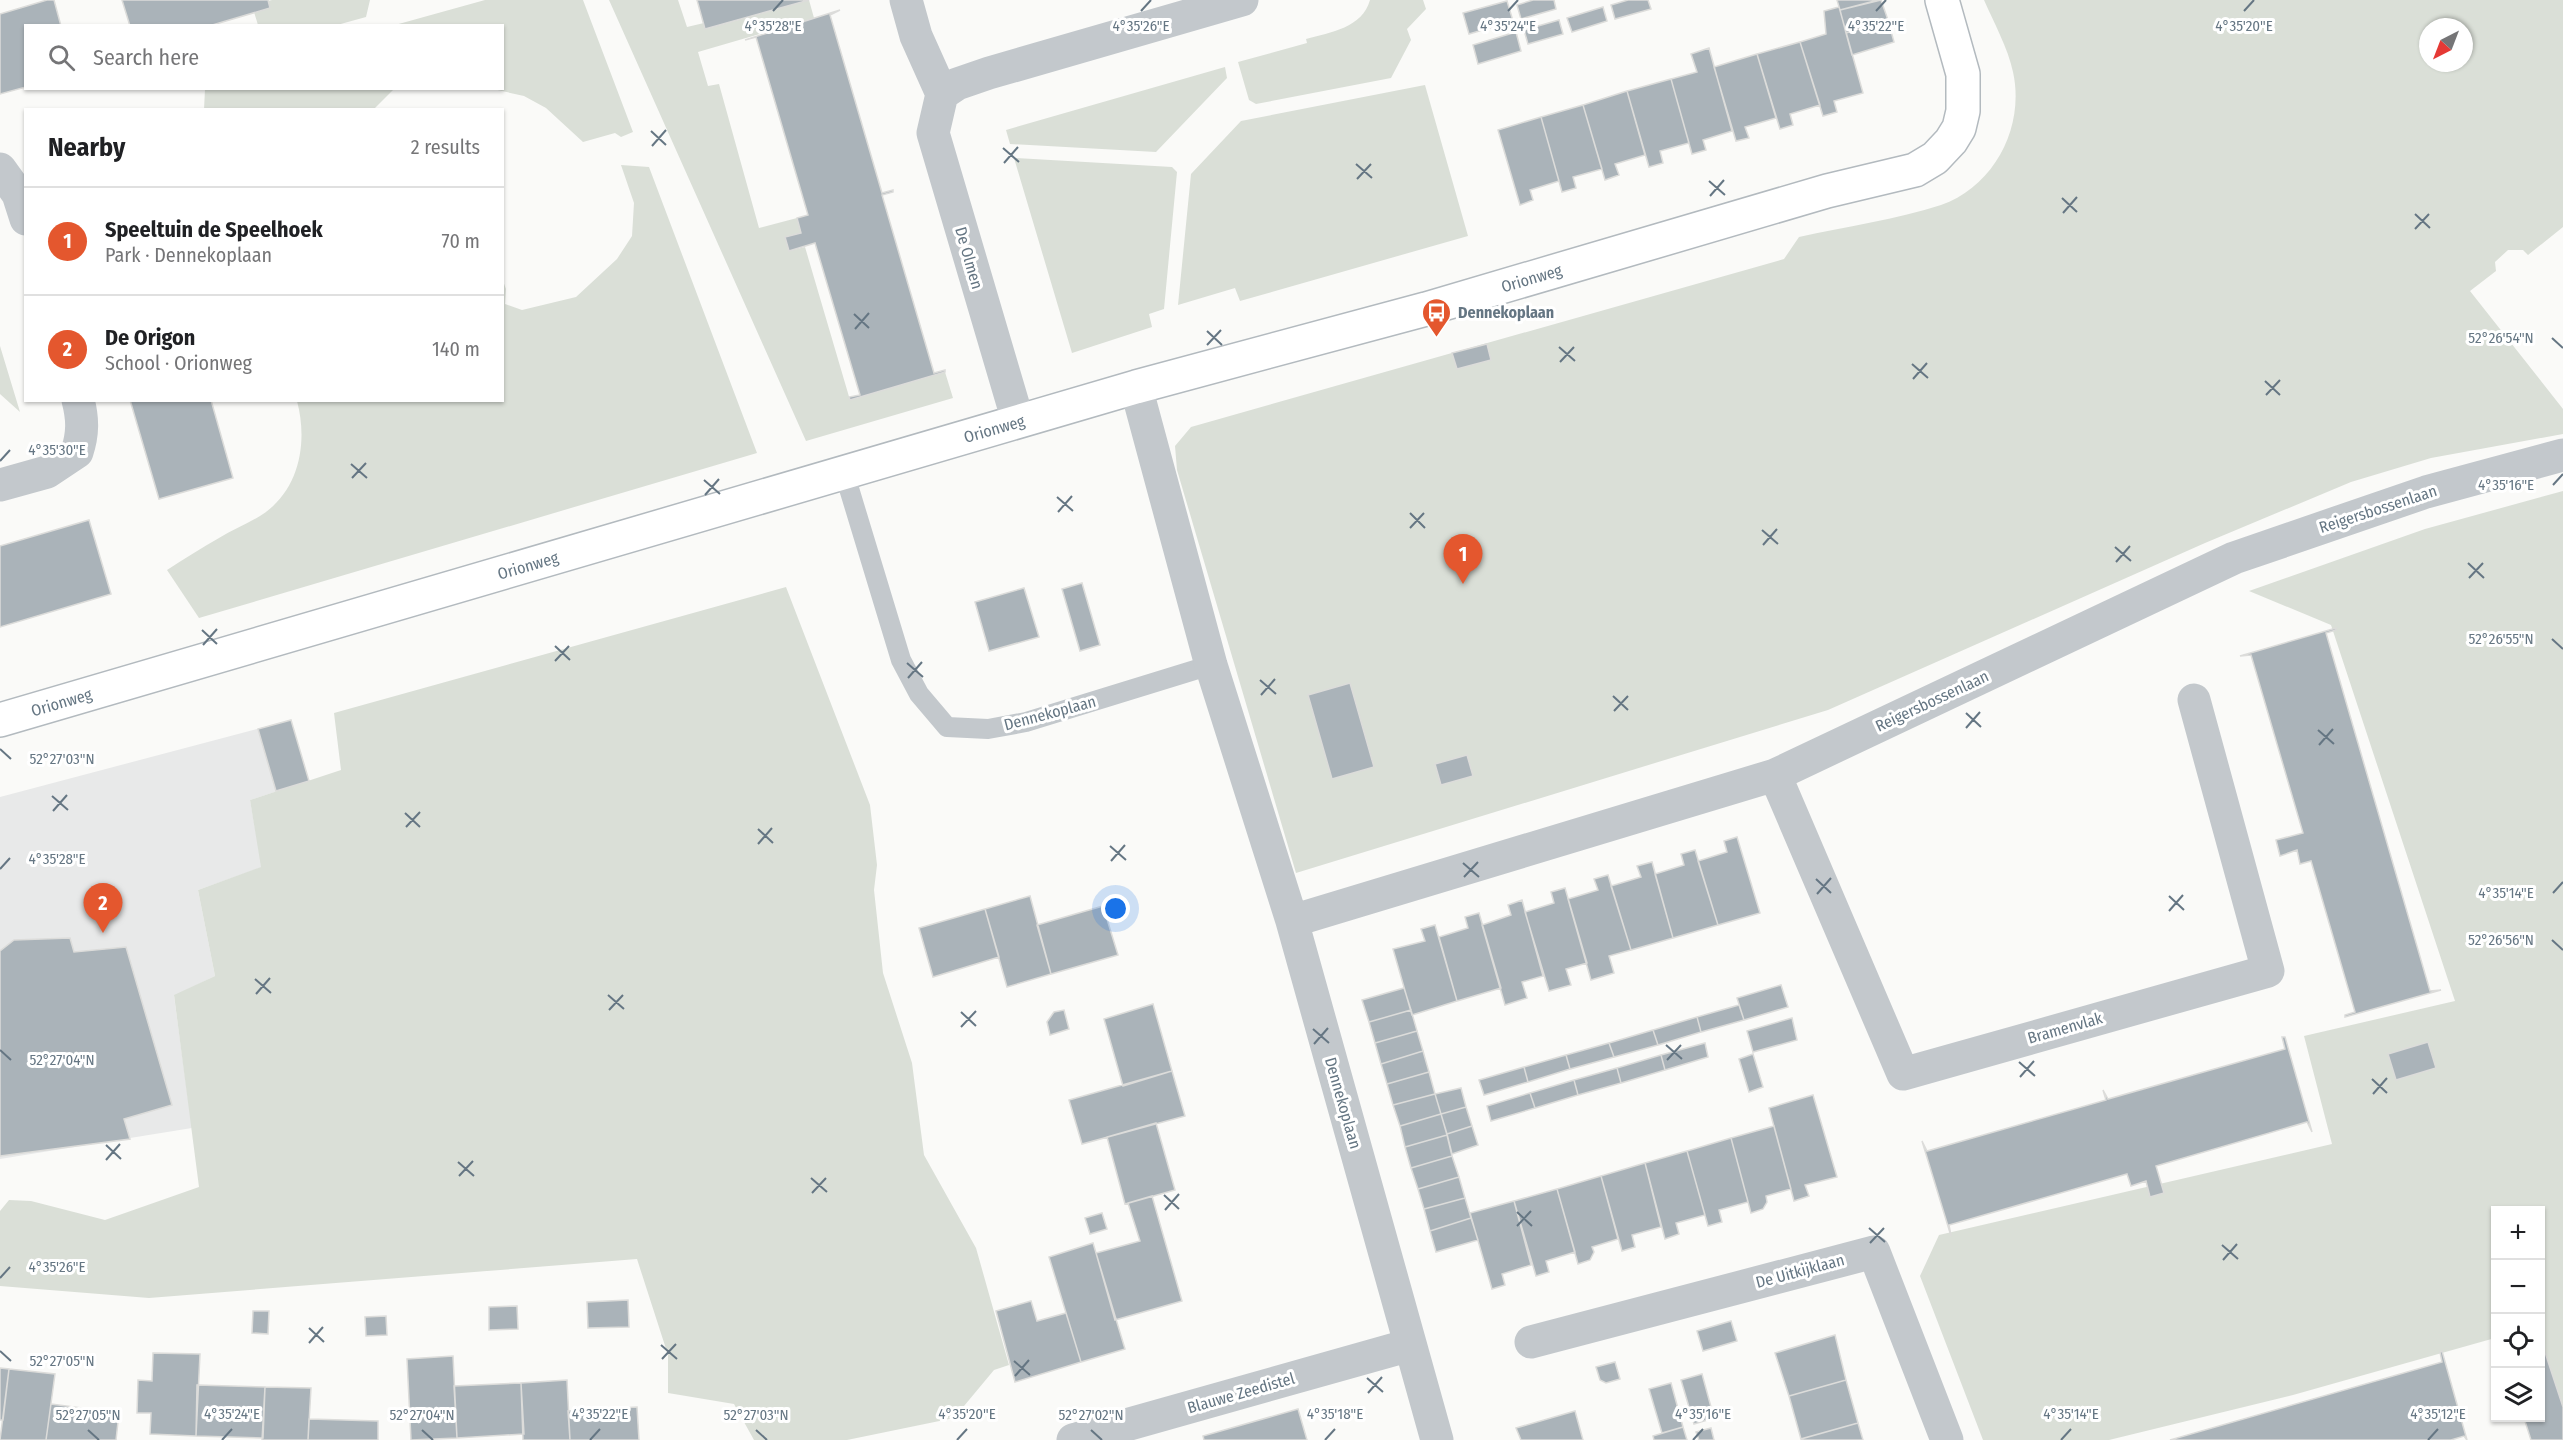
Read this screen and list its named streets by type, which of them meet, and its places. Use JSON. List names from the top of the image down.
{
  "streets": {
    "street": [
      "De Olmen",
      "Orionweg",
      "Reigersbossenlaan",
      "Dennekoplaan",
      "Bramenvlak",
      "De Uitkijklaan",
      "Blauwe Zeedistel"
    ]
  },
  "crossings": [
    ["De Olmen", "Orionweg"],
    ["Orionweg", "Dennekoplaan"],
    ["Reigersbossenlaan", "Dennekoplaan"],
    ["Reigersbossenlaan", "Bramenvlak"],
    ["Dennekoplaan", "Blauwe Zeedistel"]
  ],
  "places": {
    "bus stop": ["Dennekoplaan"]
  },
  "north": "bottom left",
  "page": {
    "search": "Search here",
    "heading": ["Nearby", "2 results"],
    "list": [
      {
        "mark": "1",
        "name": "Speeltuin de Speelhoek",
        "note": "Park · Dennekoplaan",
        "value": "70 m"
      },
      {
        "mark": "2",
        "name": "De Origon",
        "note": "School · Orionweg",
        "value": "140 m"
      }
    ],
    "pins": ["1", "2"],
    "map_buttons": ["+", "−"]
  },
  "coordinates": [
    "4°35'28\"E",
    "4°35'26\"E",
    "4°35'24\"E",
    "4°35'22\"E",
    "4°35'20\"E",
    "52°26'54\"N",
    "4°35'30\"E",
    "4°35'16\"E",
    "52°26'55\"N",
    "52°27'03\"N",
    "4°35'14\"E",
    "52°26'56\"N",
    "52°27'04\"N",
    "52°27'05\"N",
    "4°35'18\"E",
    "4°35'12\"E",
    "52°27'02\"N"
  ]
}
